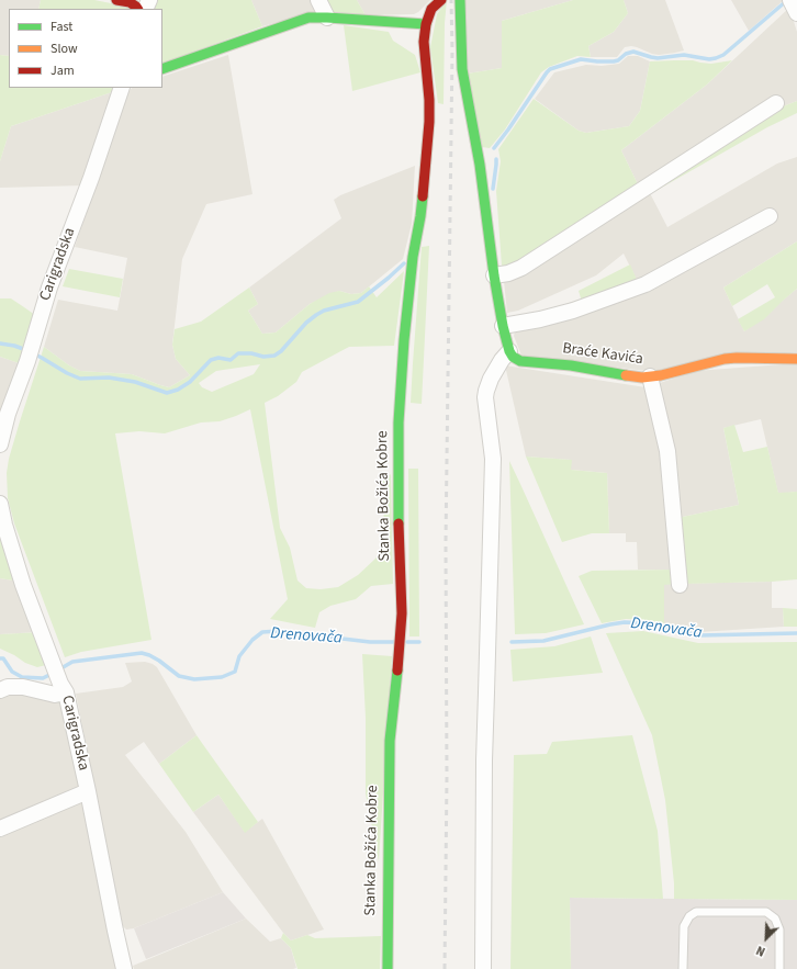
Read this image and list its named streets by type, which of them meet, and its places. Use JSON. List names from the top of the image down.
{
  "streets": {
    "street": ["Carigradska", "Braće Kavića", "Stanka Božića Kobre"]
  },
  "water": ["Drenovača"],
  "legend": ["Fast", "Slow", "Jam"],
  "north": "bottom left"
}
